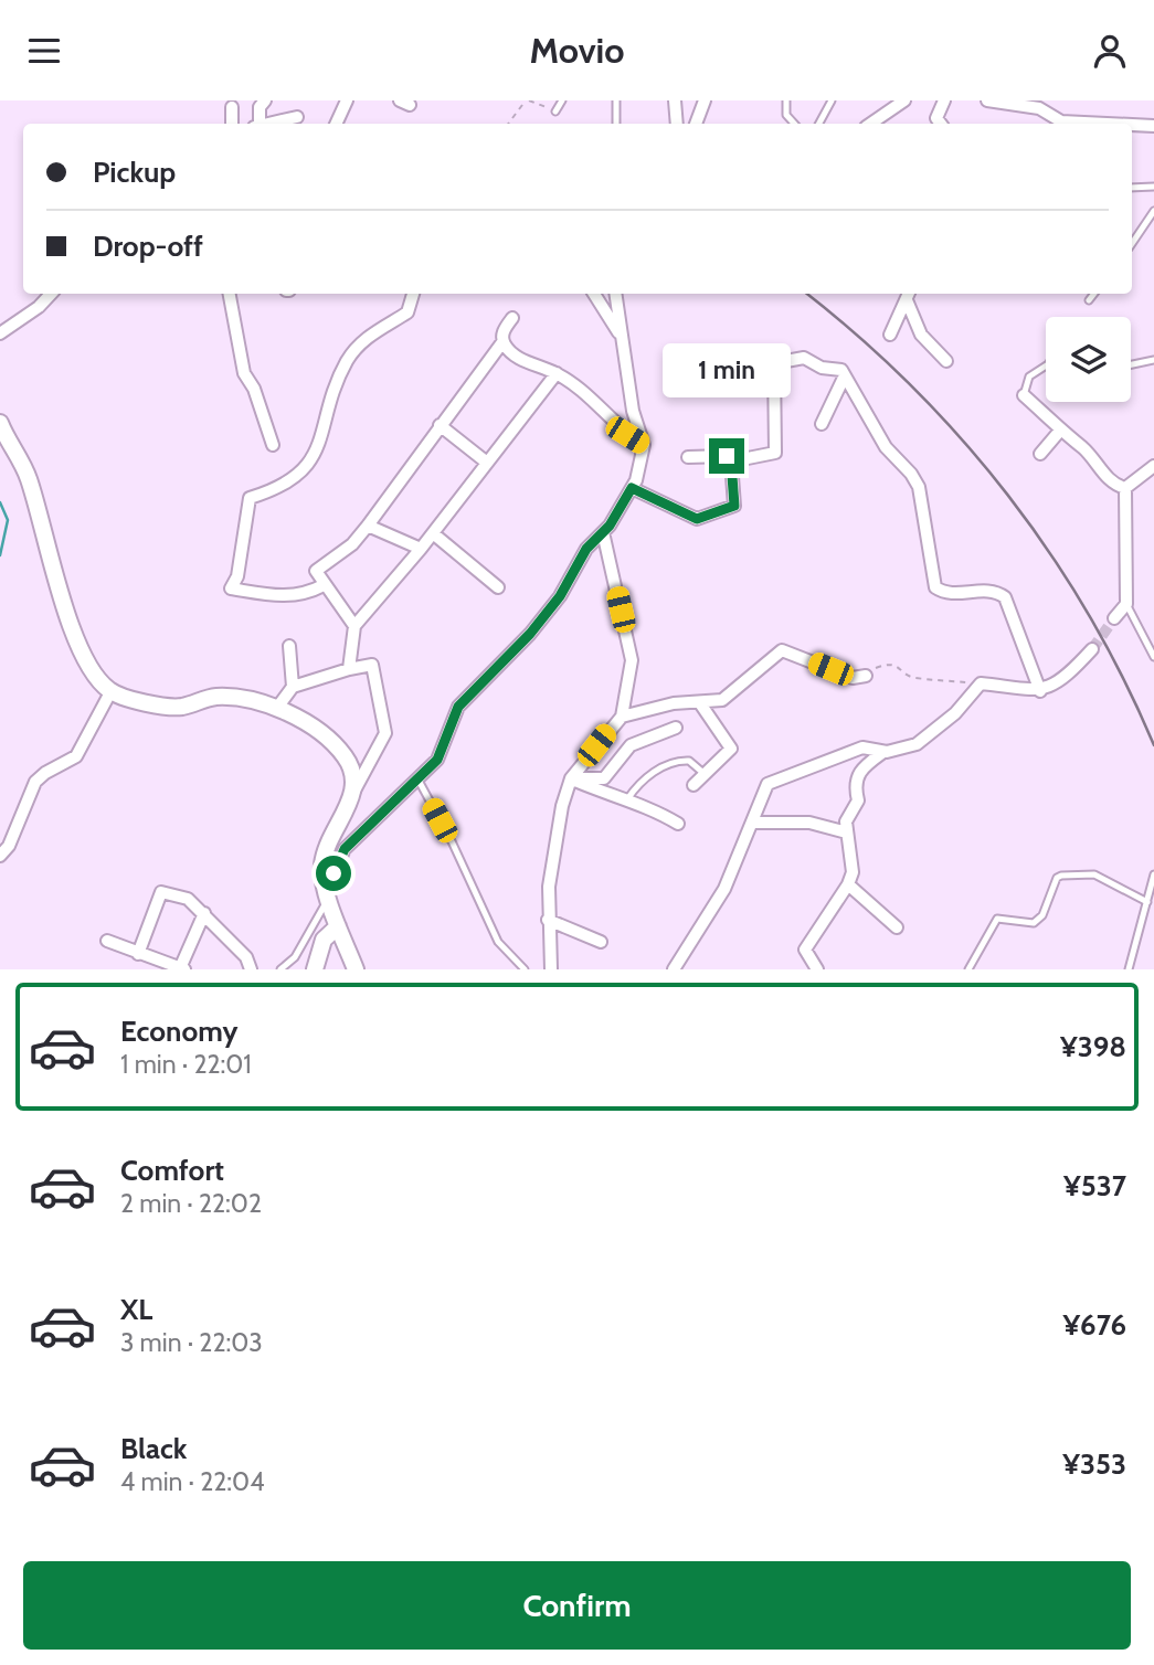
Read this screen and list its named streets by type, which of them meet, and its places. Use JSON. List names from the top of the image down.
{
  "page": {
    "header": "Movio",
    "banner": ["Pickup", "Drop-off"],
    "bubble": "1 min",
    "list": [
      {
        "name": "Economy",
        "note": "1 min · 22:01",
        "value": "¥398"
      },
      {
        "name": "Comfort",
        "note": "2 min · 22:02",
        "value": "¥537"
      },
      {
        "name": "XL",
        "note": "3 min · 22:03",
        "value": "¥676"
      },
      {
        "name": "Black",
        "note": "4 min · 22:04",
        "value": "¥353"
      }
    ],
    "buttons": "Confirm"
  }
}
